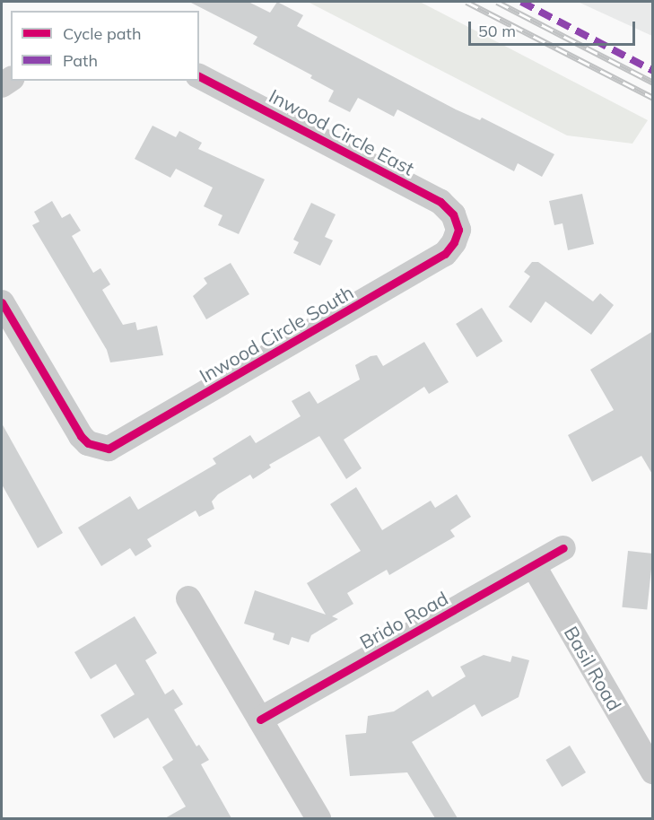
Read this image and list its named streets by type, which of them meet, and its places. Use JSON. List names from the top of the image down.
{
  "streets": {
    "street": [
      "Inwood Circle East",
      "Inwood Circle South",
      "Brido Road",
      "Basil Road"
    ]
  },
  "crossings": [
    ["Inwood Circle East", "Inwood Circle South"],
    ["Brido Road", "Basil Road"]
  ],
  "legend": ["Cycle path", "Path"],
  "scale_bar": "50 m"
}
